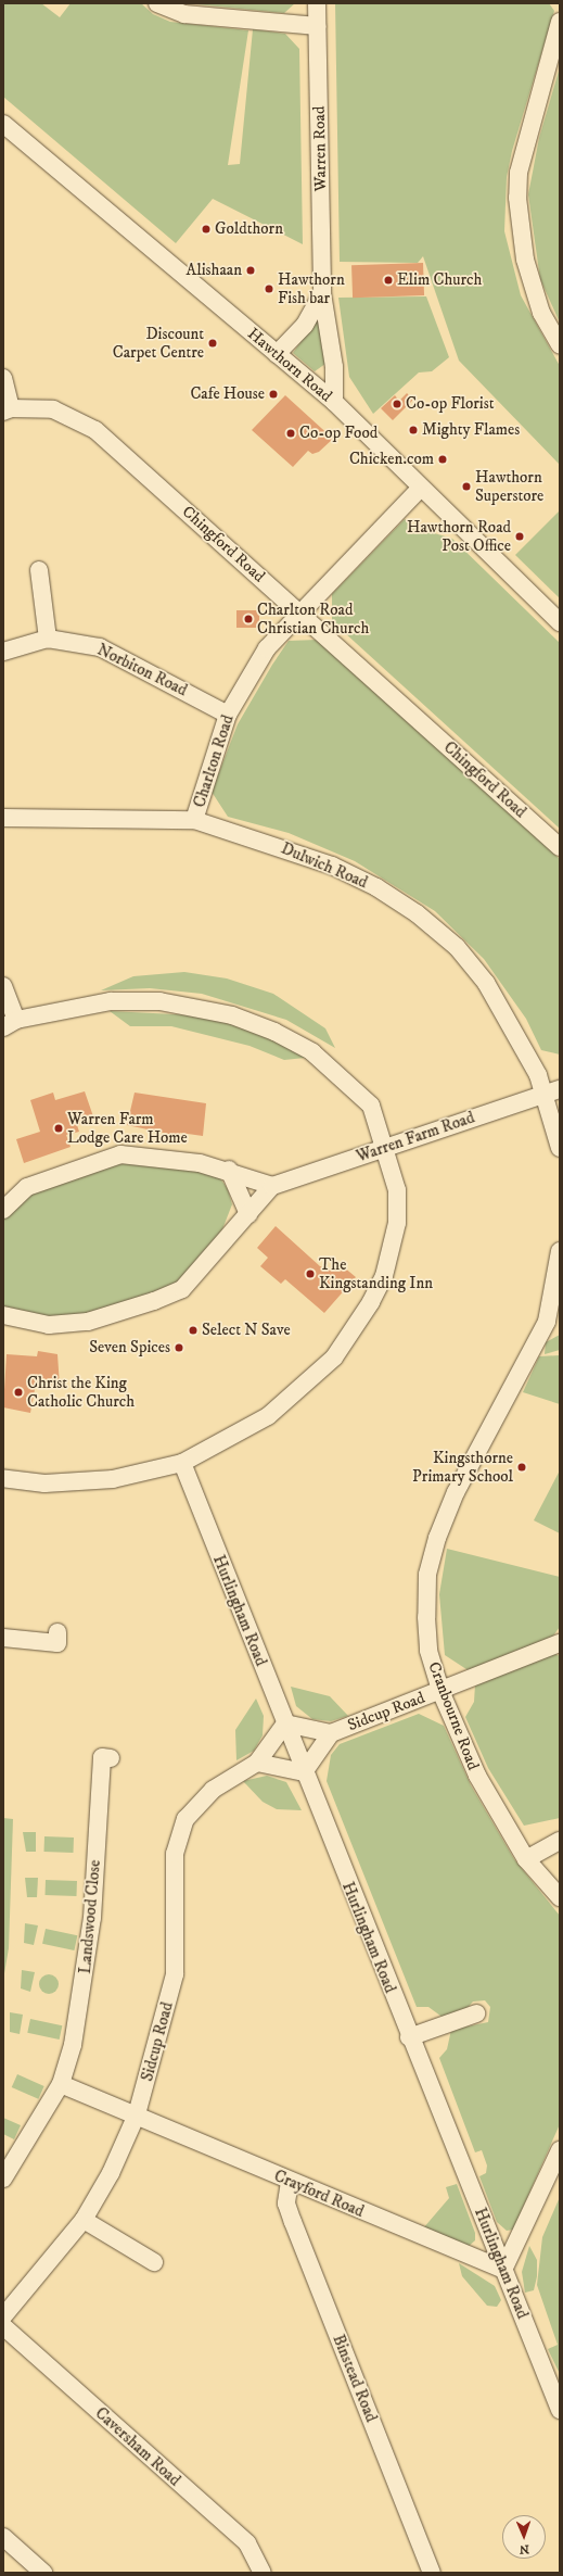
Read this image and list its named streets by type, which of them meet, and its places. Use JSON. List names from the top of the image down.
{
  "streets": {
    "street": [
      "Warren Road",
      "Hawthorn Road",
      "Chingford Road",
      "Norbiton Road",
      "Charlton Road",
      "Dulwich Road",
      "Warren Farm Road",
      "Hurlingham Road",
      "Sidcup Road",
      "Cranbourne Road",
      "Landswood Close",
      "Crayford Road",
      "Binstead Road",
      "Caversham Road"
    ]
  },
  "crossings": [
    ["Warren Road", "Hawthorn Road"],
    ["Hawthorn Road", "Charlton Road"],
    ["Chingford Road", "Charlton Road"],
    ["Norbiton Road", "Charlton Road"],
    ["Charlton Road", "Dulwich Road"],
    ["Dulwich Road", "Warren Farm Road"],
    ["Hurlingham Road", "Sidcup Road"],
    ["Hurlingham Road", "Crayford Road"],
    ["Sidcup Road", "Cranbourne Road"],
    ["Sidcup Road", "Crayford Road"],
    ["Crayford Road", "Binstead Road"]
  ],
  "places": [
    "Goldthorn",
    "Alishaan",
    "Elim Church",
    "Hawthorn Fish bar",
    "Discount Carpet Centre",
    "Cafe House",
    "Co-op Florist",
    "Mighty Flames",
    "Co-op Food",
    "Chicken.com",
    "Hawthorn Superstore",
    "Hawthorn Road Post Office",
    "Charlton Road Christian Church",
    "Warren Farm Lodge Care Home",
    "The Kingstanding Inn",
    "Select N Save",
    "Seven Spices",
    "Christ the King Catholic Church",
    "Kingsthorne Primary School"
  ],
  "north": "bottom"
}
